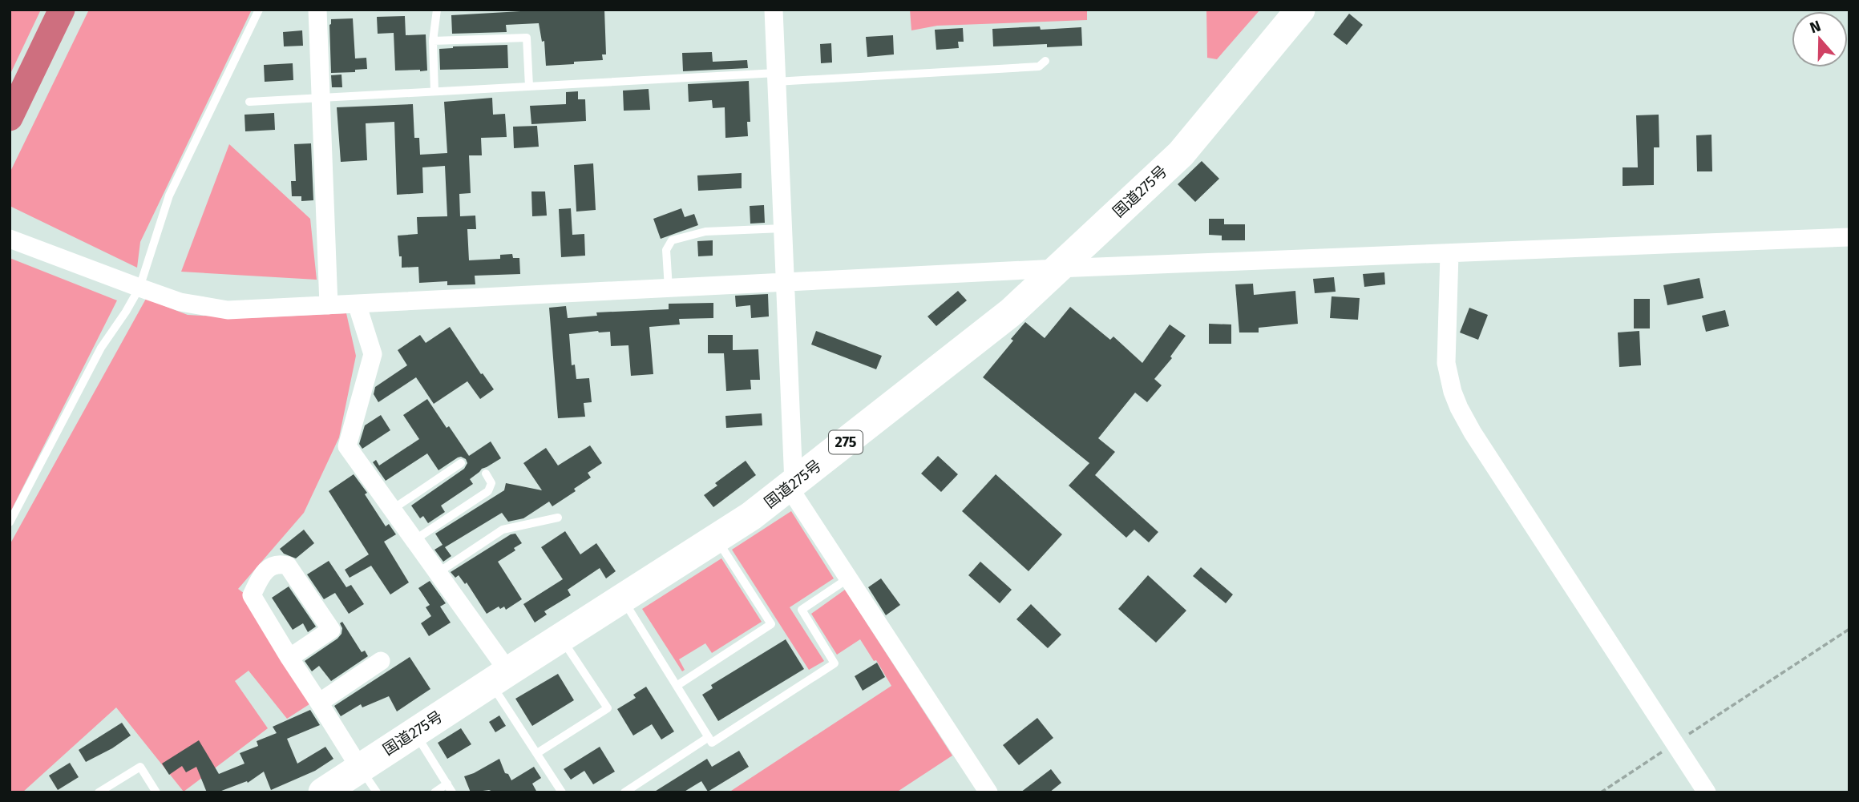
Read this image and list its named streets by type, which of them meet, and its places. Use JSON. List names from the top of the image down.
{
  "streets": {
    "highway": ["国道275号", "275"]
  },
  "north": "top"
}
